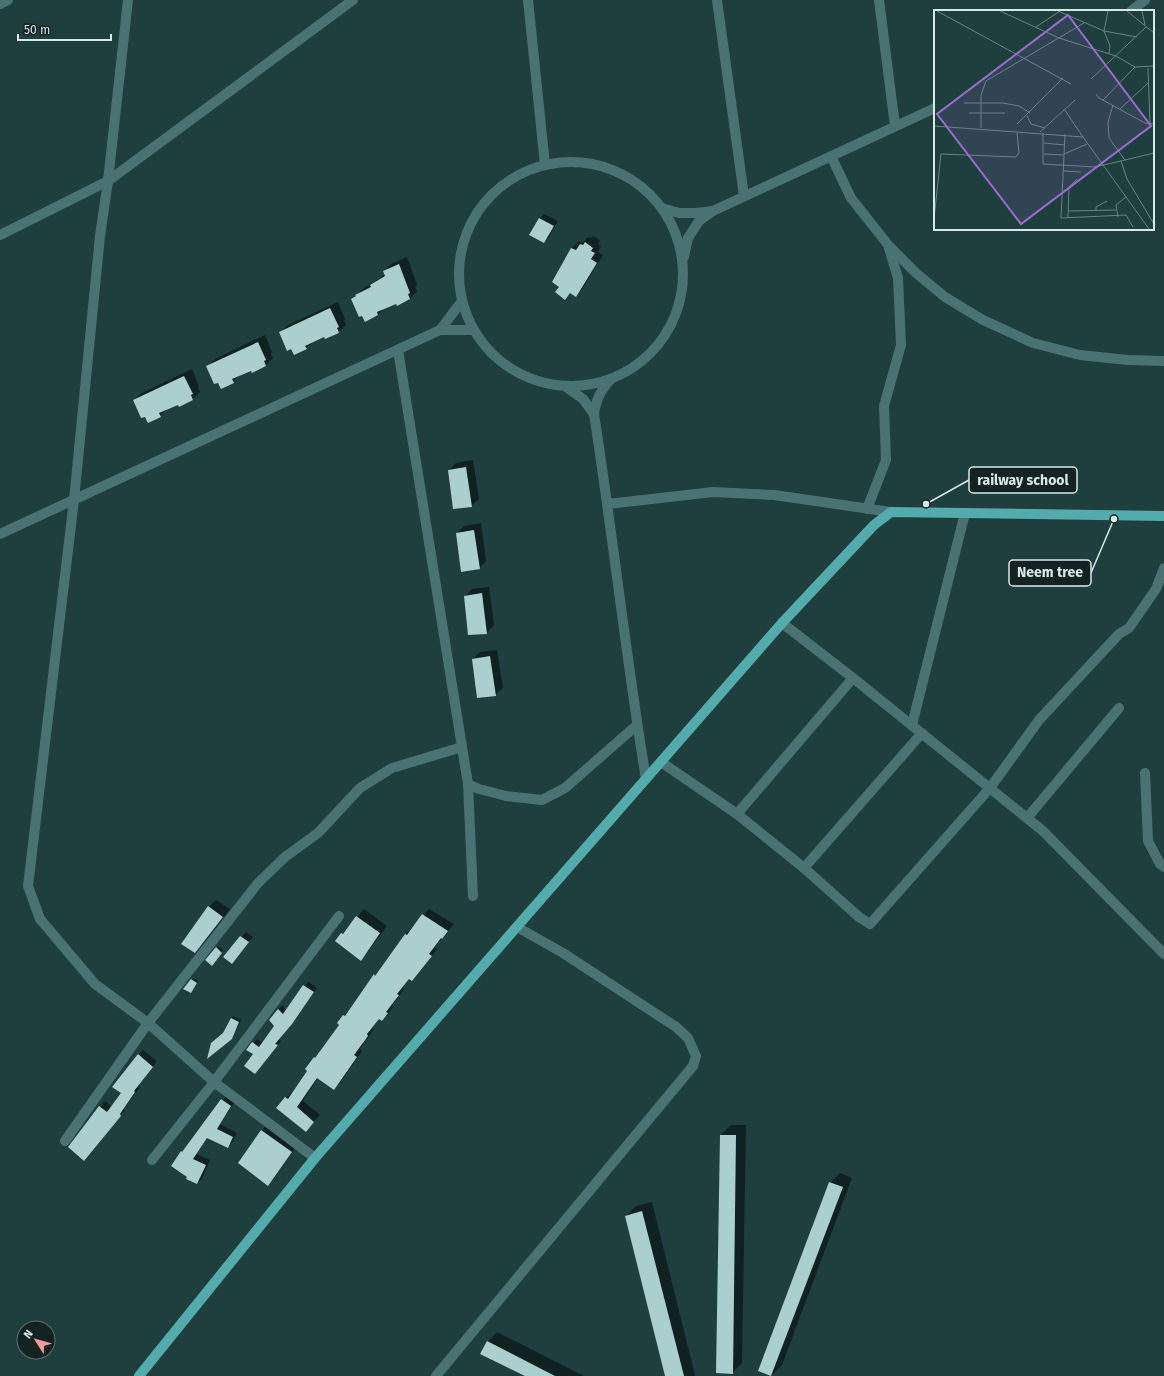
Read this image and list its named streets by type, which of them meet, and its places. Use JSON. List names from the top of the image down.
{
  "places": ["railway school", "Neem tree"],
  "scale_bar": "50 m",
  "north": "top left"
}
